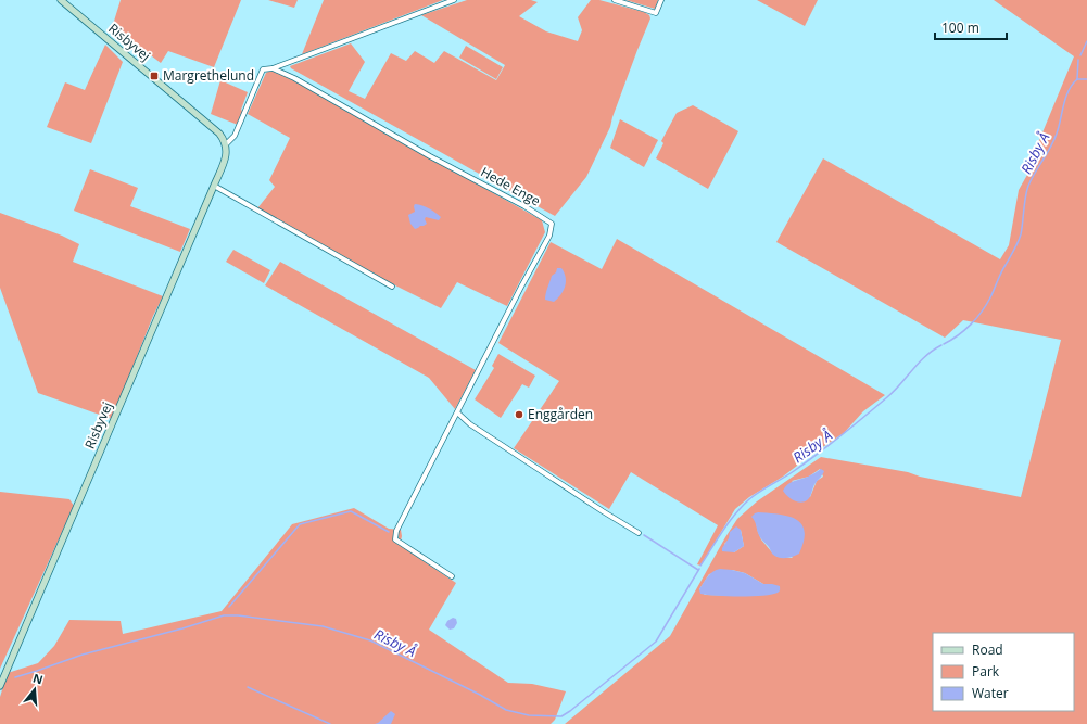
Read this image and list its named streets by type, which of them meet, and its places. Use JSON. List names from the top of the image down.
{
  "streets": {
    "street": ["Risbyvej", "Hede Enge"]
  },
  "water": ["Risby Å"],
  "places": {
    "transit": ["Margrethelund"],
    "other": ["Enggården"]
  },
  "legend": ["Road", "Park", "Water"],
  "scale_bar": "100 m",
  "north": "top"
}
